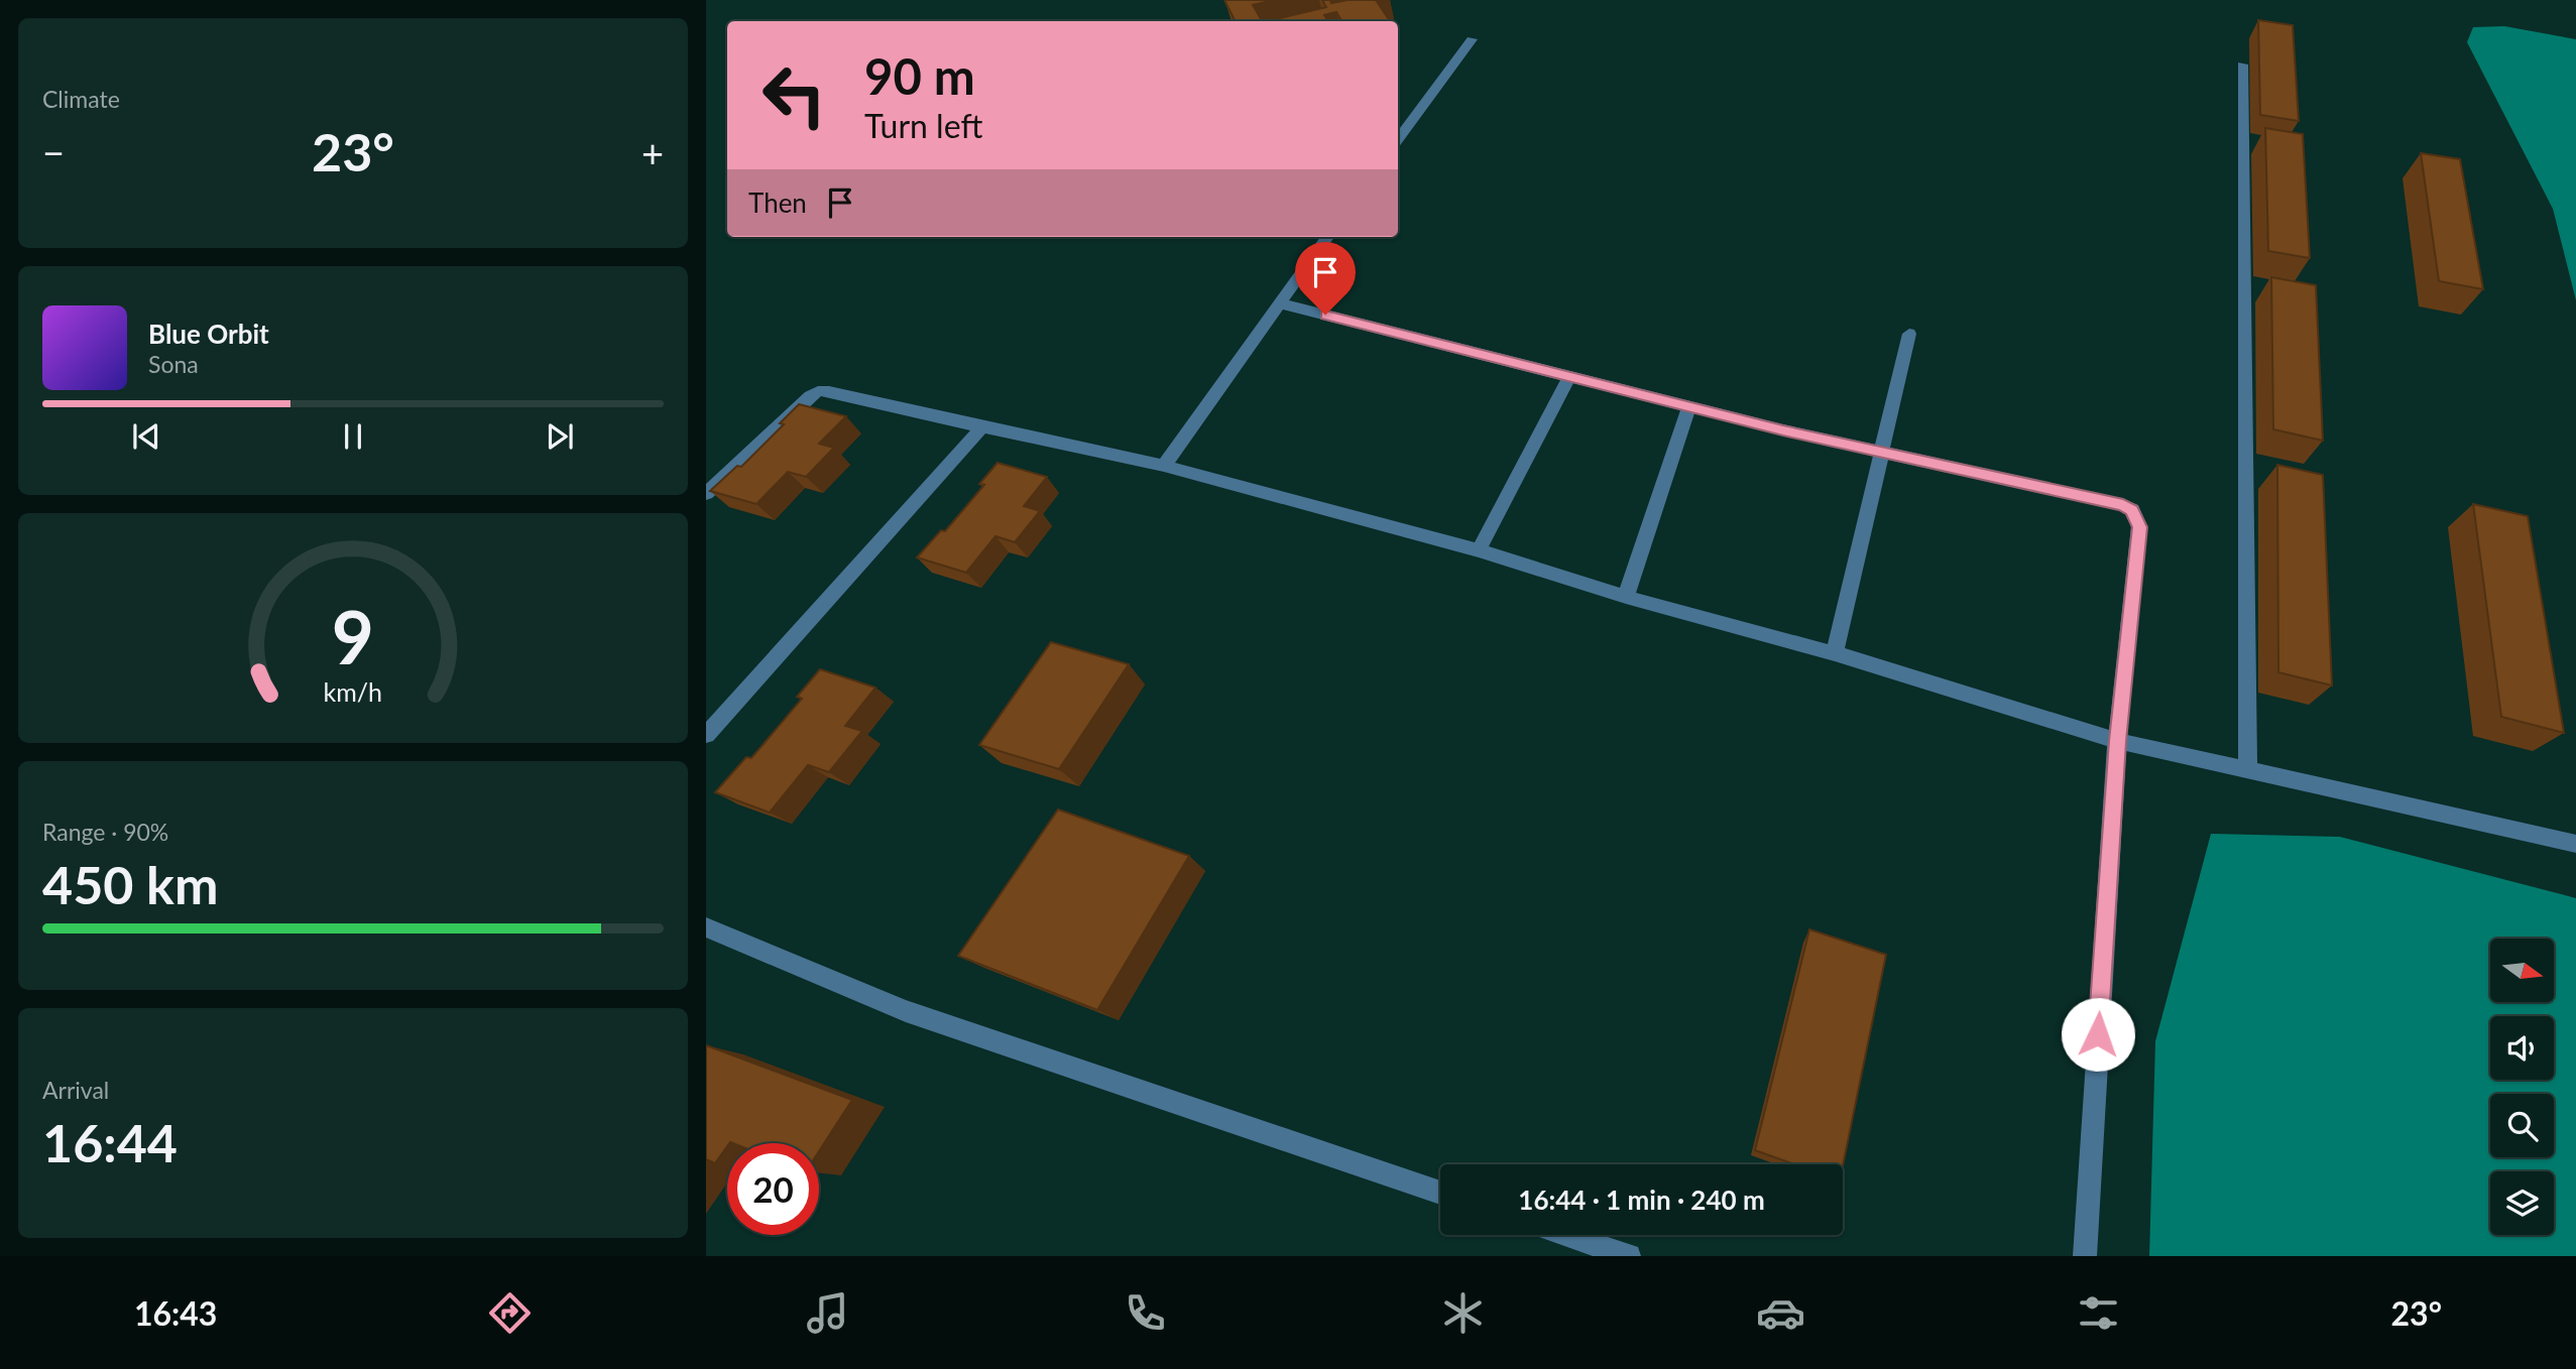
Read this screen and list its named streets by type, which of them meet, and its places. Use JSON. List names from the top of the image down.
{
  "north": "right",
  "page": {
    "tile": [
      "Climate",
      ["Range · 90%", "450 km"],
      ["Arrival", "16:44"]
    ],
    "turn": ["90 m", "Turn left"],
    "heat": ["−", "23°", "+"],
    "then": "Then",
    "song": ["Blue Orbit", "Sona"],
    "limit": "20",
    "trip": "16:44 · 1 min · 240 m",
    "tabs": ["16:43", "23°"],
    "gauge": ["9", "km/h"]
  }
}
